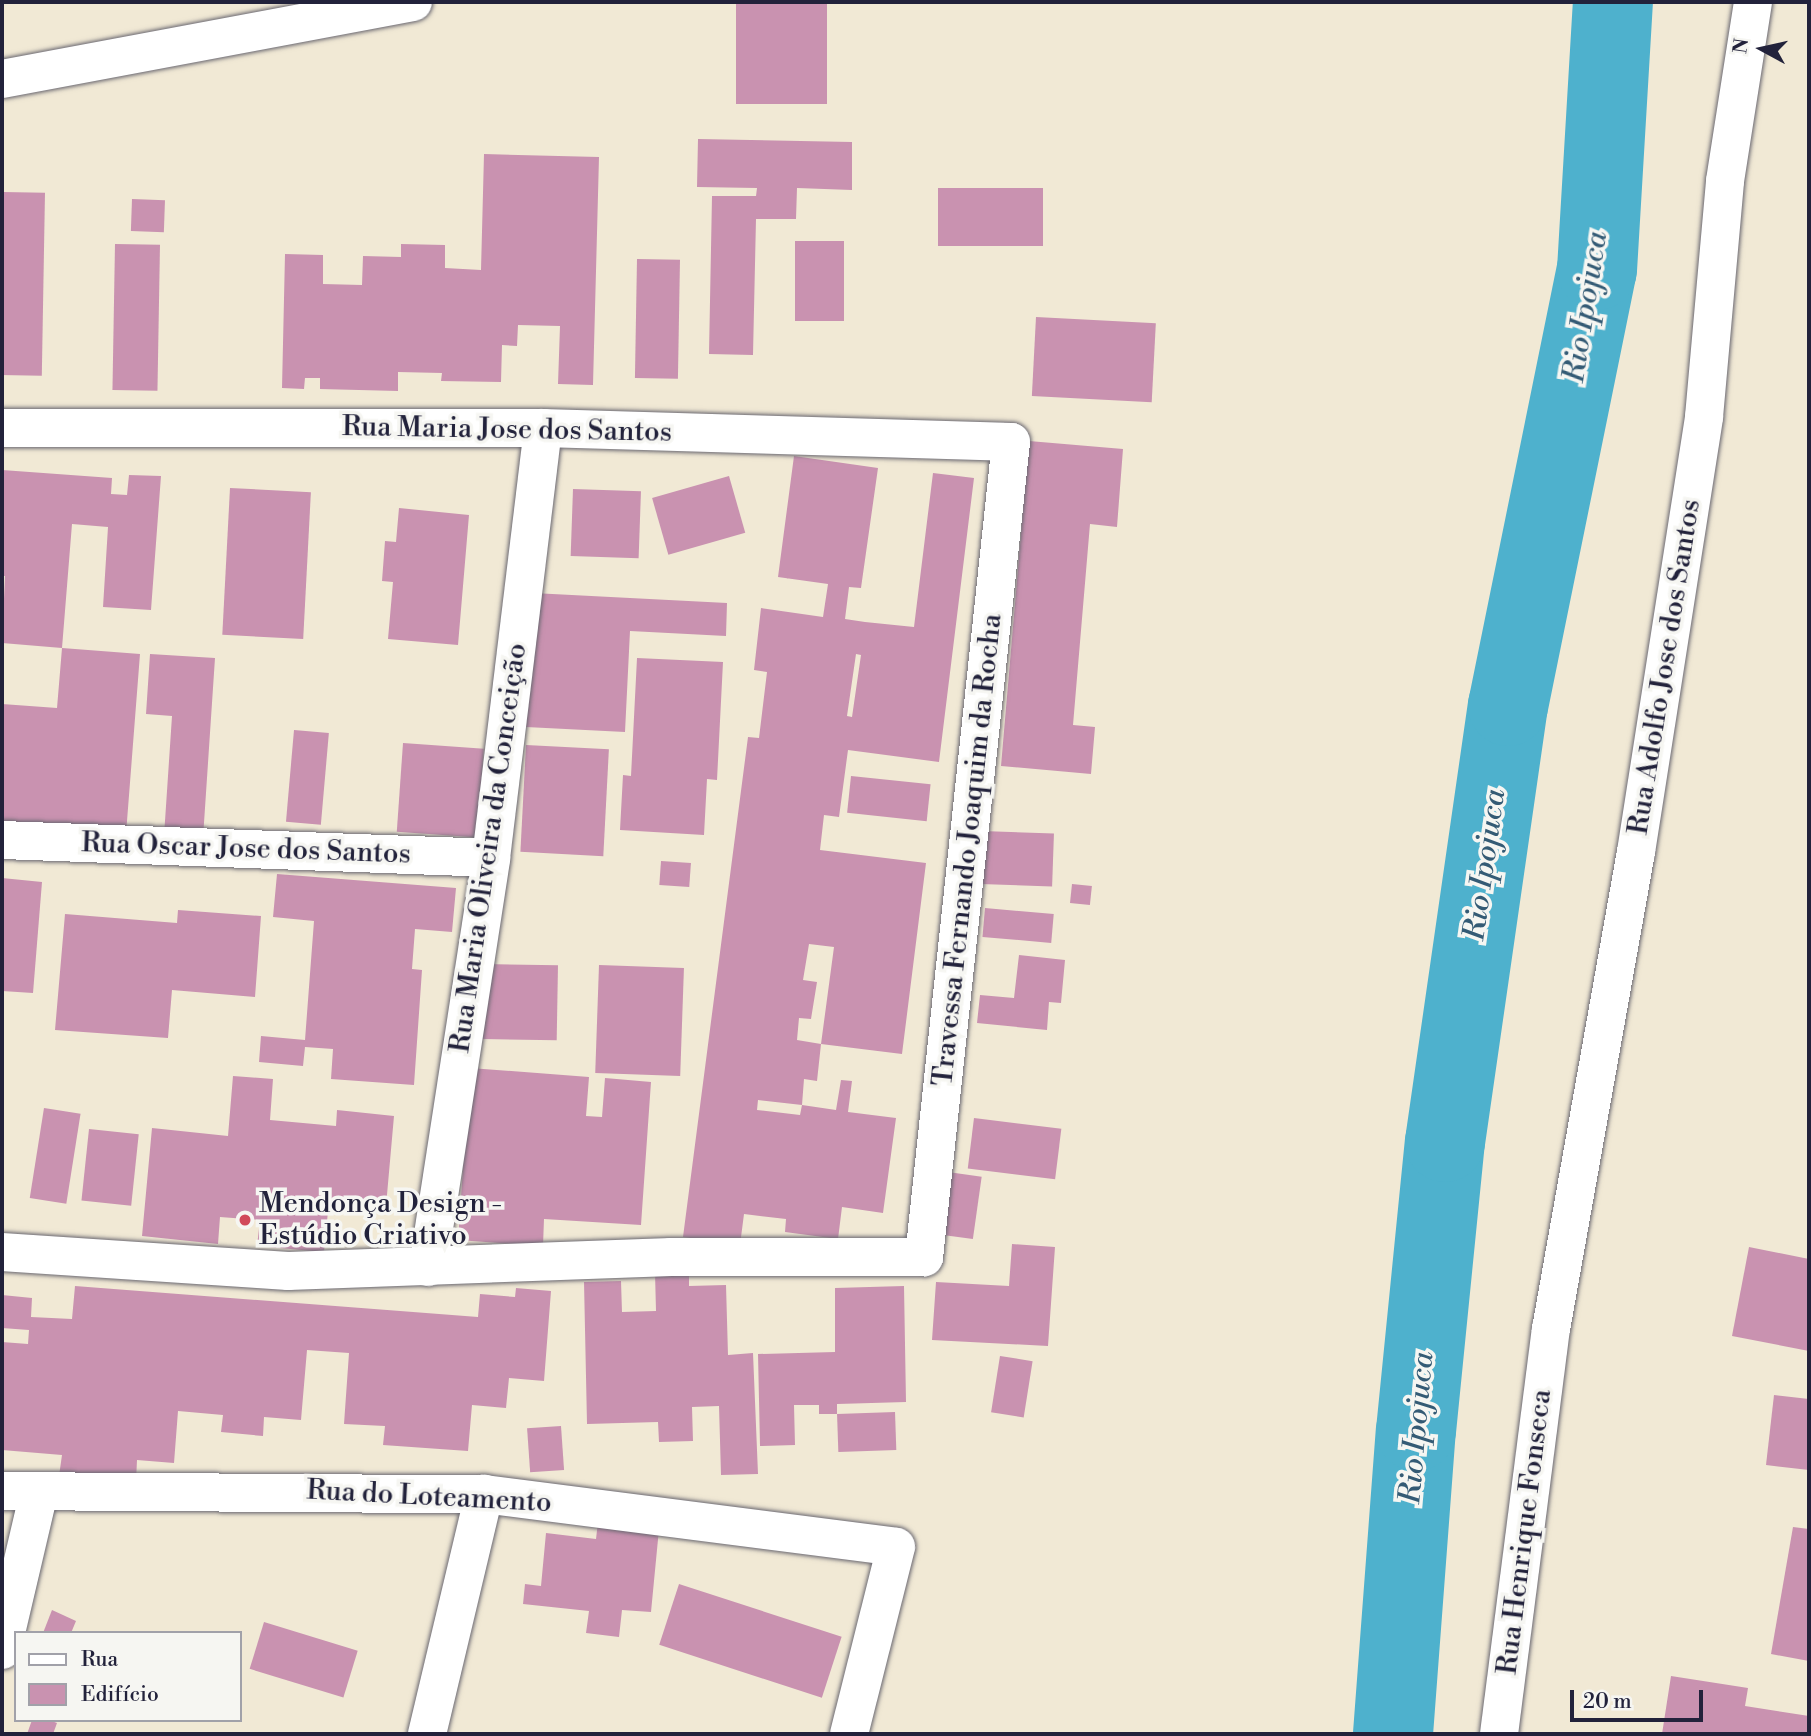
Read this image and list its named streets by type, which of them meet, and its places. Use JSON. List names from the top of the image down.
{
  "streets": {
    "street": [
      "Rua Maria Jose dos Santos",
      "Rua Adolfo Jose dos Santos",
      "Rua Maria Oliveira da Conceição",
      "Rua Oscar Jose dos Santos",
      "Travessa Fernando Joaquim da Rocha",
      "Rua do Loteamento",
      "Rua Henrique Fonseca"
    ]
  },
  "crossings": [
    ["Rua Maria Jose dos Santos", "Rua Maria Oliveira da Conceição"],
    ["Rua Maria Jose dos Santos", "Travessa Fernando Joaquim da Rocha"],
    ["Rua Adolfo Jose dos Santos", "Rua Henrique Fonseca"],
    ["Rua Maria Oliveira da Conceição", "Rua Oscar Jose dos Santos"],
    ["Rua Maria Oliveira da Conceição", "Travessa Fernando Joaquim da Rocha"]
  ],
  "water": ["Rio Ipojuca"],
  "places": ["Mendonça Design - Estúdio Criativo"],
  "legend": ["Rua", "Edifício"],
  "scale_bar": "20 m",
  "north": "left"
}
